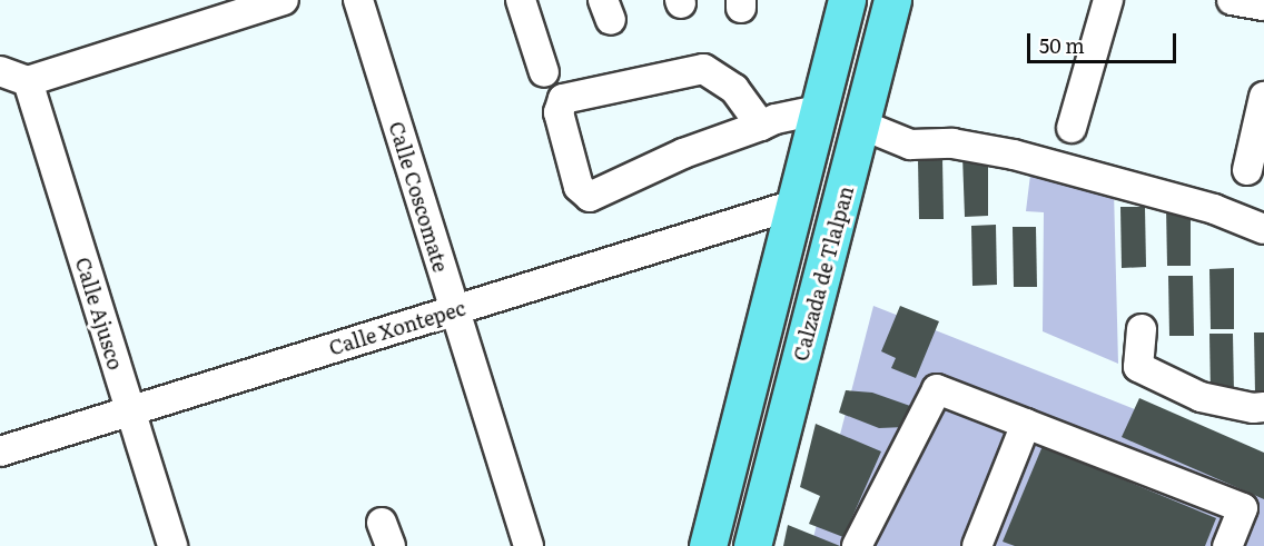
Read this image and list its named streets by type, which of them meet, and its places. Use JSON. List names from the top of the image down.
{
  "streets": {
    "main road": ["Calzada de Tlalpan"],
    "street": ["Calle Coscomate", "Calle Ajusco", "Calle Xontepec"]
  },
  "crossings": [
    ["Calle Coscomate", "Calle Xontepec"],
    ["Calle Ajusco", "Calle Xontepec"]
  ],
  "scale_bar": "50 m"
}
